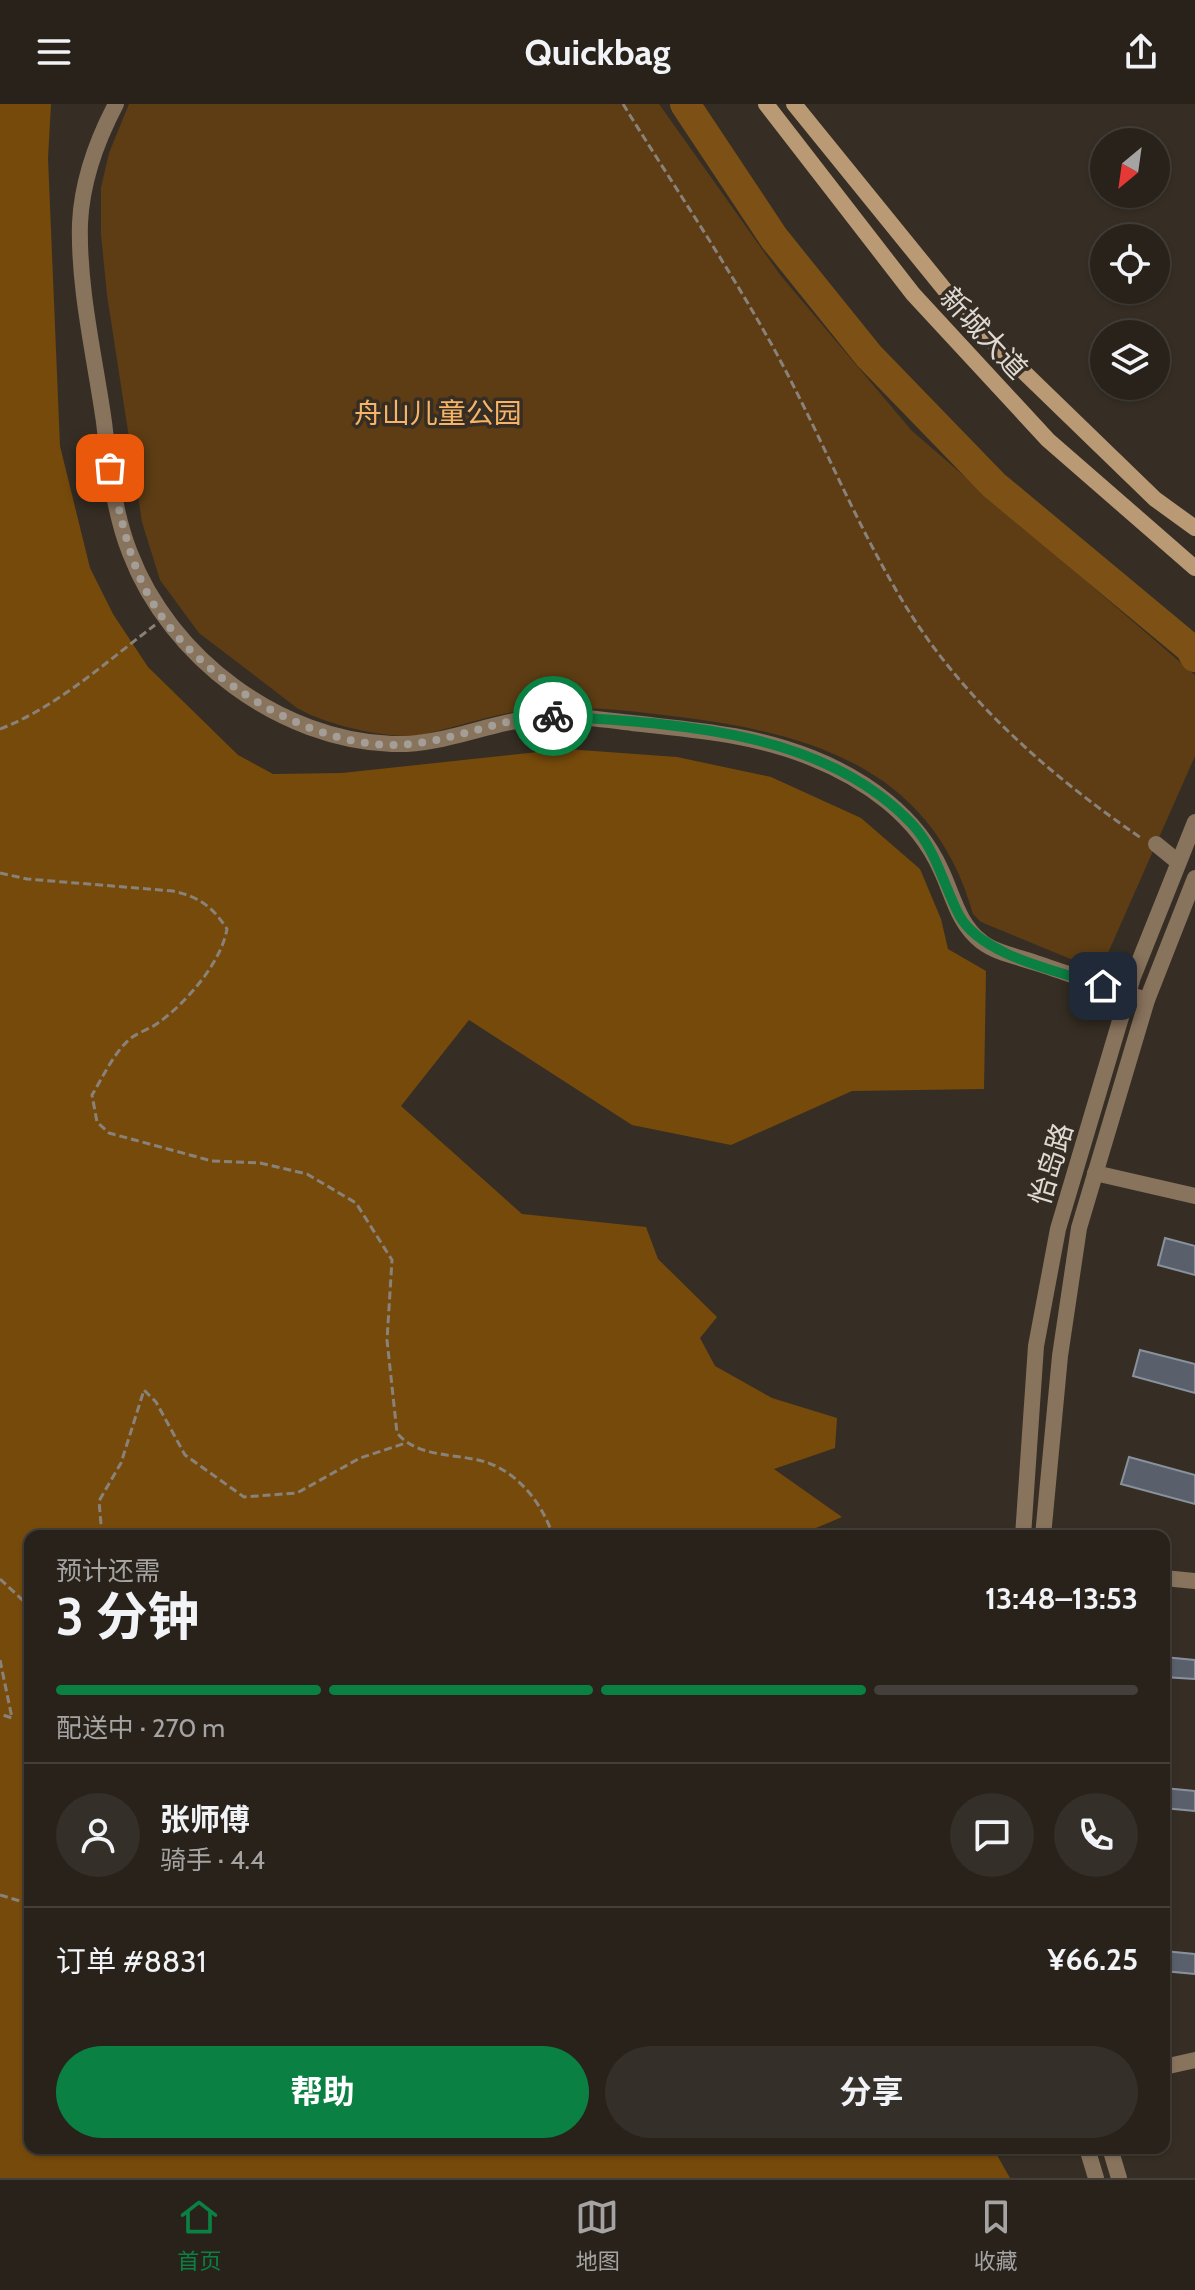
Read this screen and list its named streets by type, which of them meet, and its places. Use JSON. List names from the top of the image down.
{
  "streets": {
    "main road": ["新城大道"],
    "street": ["怡岛路"]
  },
  "parks": ["舟山儿童公园"],
  "north": "bottom left",
  "page": {
    "header": "Quickbag",
    "heading": ["3 分钟", "预计还需", "13:48–13:53"],
    "panel": [
      "张师傅",
      "骑手 · 4.4",
      "订单 #8831",
      "¥66.25"
    ],
    "bar": "配送中 · 270 m",
    "buttons": ["帮助", "分享"],
    "tabs": ["首页", "地图", "收藏"]
  }
}
